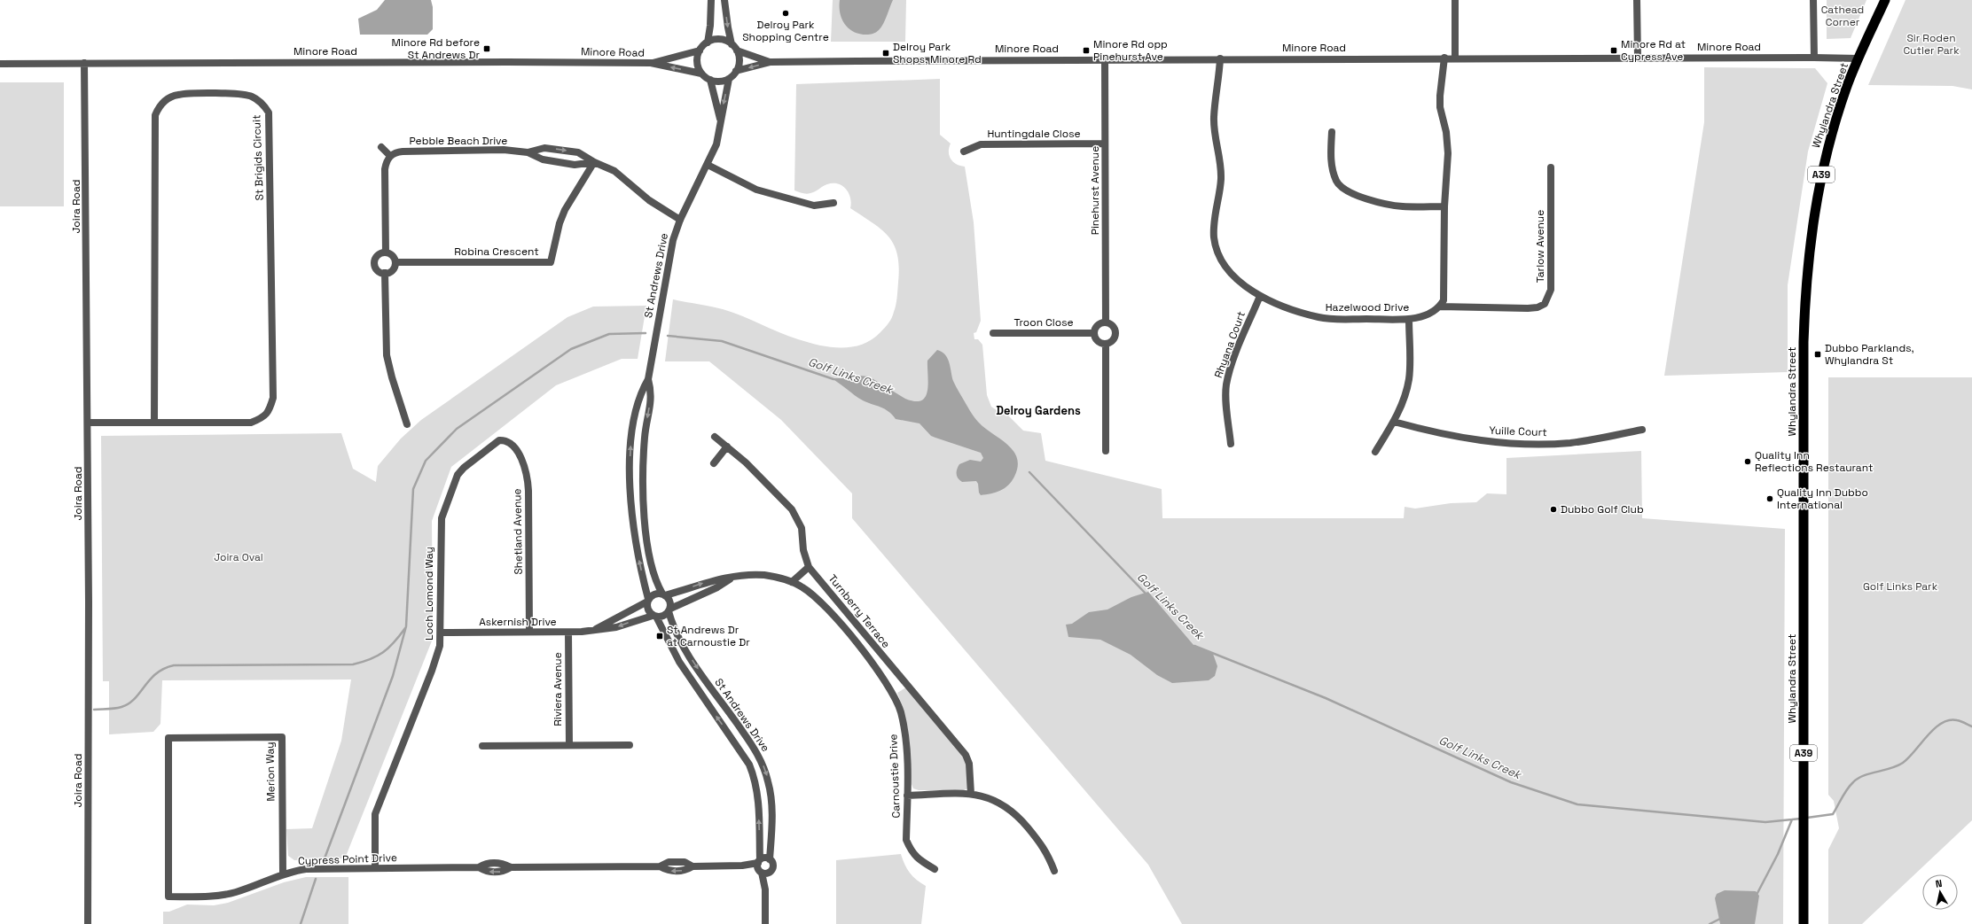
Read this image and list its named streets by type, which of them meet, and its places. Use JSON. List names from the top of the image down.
{
  "streets": {
    "highway": ["Whylandra Street", "A39"],
    "street": [
      "Minore Road",
      "Huntingdale Close",
      "Pebble Beach Drive",
      "St Brigids Circuit",
      "Pinehurst Avenue",
      "Joira Road",
      "Tarlow Avenue",
      "Robina Crescent",
      "St Andrews Drive",
      "Hazelwood Drive",
      "Troon Close",
      "Rhyana Court",
      "Yuille Court",
      "Shetland Avenue",
      "Loch Lomond Way",
      "Turnberry Terrace",
      "Askernish Drive",
      "Riviera Avenue",
      "Merion Way",
      "Carnoustie Drive",
      "Cypress Point Drive"
    ]
  },
  "crossings": [
    ["Minore Road", "Whylandra Street"],
    ["Minore Road", "Pinehurst Avenue"],
    ["Minore Road", "Joira Road"],
    ["Minore Road", "St Andrews Drive"],
    ["Minore Road", "Hazelwood Drive"],
    ["Huntingdale Close", "Pinehurst Avenue"],
    ["Pebble Beach Drive", "Robina Crescent"],
    ["Pebble Beach Drive", "St Andrews Drive"],
    ["St Brigids Circuit", "Joira Road"],
    ["Pinehurst Avenue", "Troon Close"],
    ["Tarlow Avenue", "Hazelwood Drive"],
    ["St Andrews Drive", "Askernish Drive"],
    ["St Andrews Drive", "Carnoustie Drive"],
    ["St Andrews Drive", "Cypress Point Drive"],
    ["Hazelwood Drive", "Rhyana Court"],
    ["Shetland Avenue", "Loch Lomond Way"],
    ["Shetland Avenue", "Askernish Drive"],
    ["Loch Lomond Way", "Askernish Drive"],
    ["Loch Lomond Way", "Cypress Point Drive"],
    ["Askernish Drive", "Riviera Avenue"],
    ["Askernish Drive", "Carnoustie Drive"],
    ["Merion Way", "Cypress Point Drive"]
  ],
  "districts": ["Delroy Gardens"],
  "water": ["Golf Links Creek"],
  "parks": [
    "Cathead Corner",
    "Sir Roden Cutler Park",
    "Joira Oval",
    "Golf Links Park"
  ],
  "places": {
    "other": [
      "Delroy Park Shopping Centre",
      "Quality Inn Reflections Restaurant",
      "Quality Inn Dubbo International",
      "Dubbo Golf Club"
    ],
    "transit": [
      "Minore Rd before St Andrews Dr",
      "Minore Rd opp Pinehurst Ave",
      "Minore Rd at Cypress Ave",
      "Delroy Park Shops, Minore Rd",
      "Dubbo Parklands, Whylandra St",
      "St Andrews Dr at Carnoustie Dr"
    ]
  },
  "north": "top"
}
